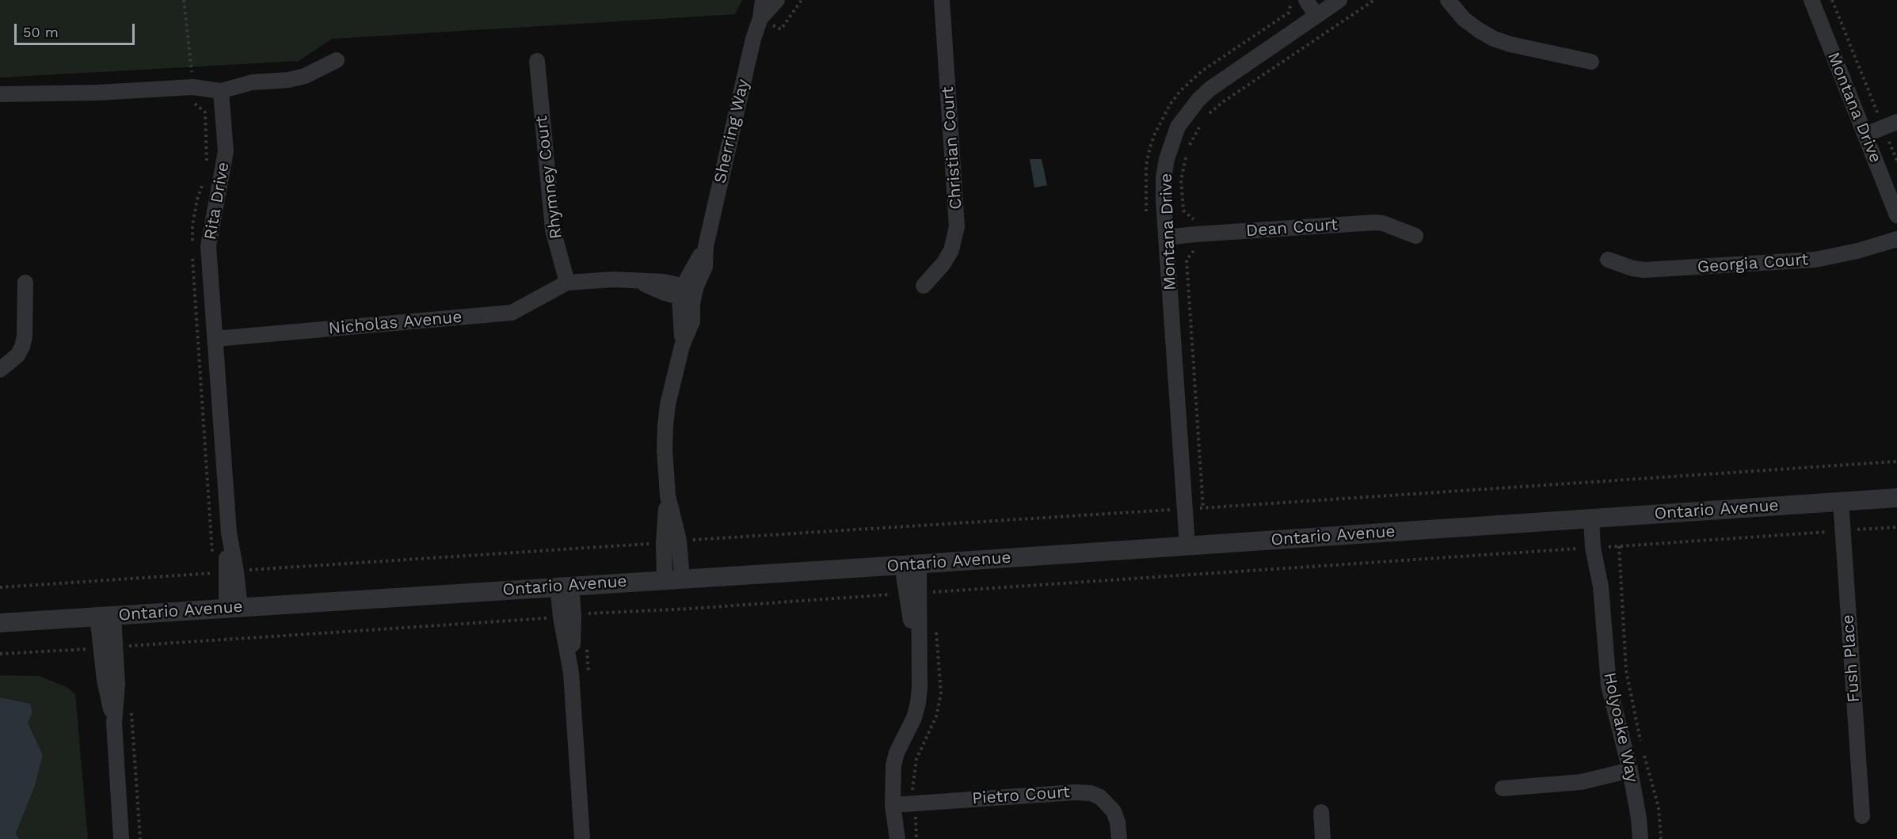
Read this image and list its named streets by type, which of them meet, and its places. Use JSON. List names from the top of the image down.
{
  "streets": {
    "street": [
      "Montana Drive",
      "Sherring Way",
      "Christian Court",
      "Rhymney Court",
      "Rita Drive",
      "Dean Court",
      "Georgia Court",
      "Nicholas Avenue",
      "Ontario Avenue",
      "Fush Place",
      "Holyoake Way",
      "Pietro Court"
    ]
  },
  "crossings": [
    ["Montana Drive", "Dean Court"],
    ["Montana Drive", "Ontario Avenue"],
    ["Sherring Way", "Ontario Avenue"],
    ["Rhymney Court", "Nicholas Avenue"],
    ["Rita Drive", "Nicholas Avenue"],
    ["Rita Drive", "Ontario Avenue"],
    ["Ontario Avenue", "Fush Place"],
    ["Ontario Avenue", "Holyoake Way"]
  ],
  "scale_bar": "50 m"
}
